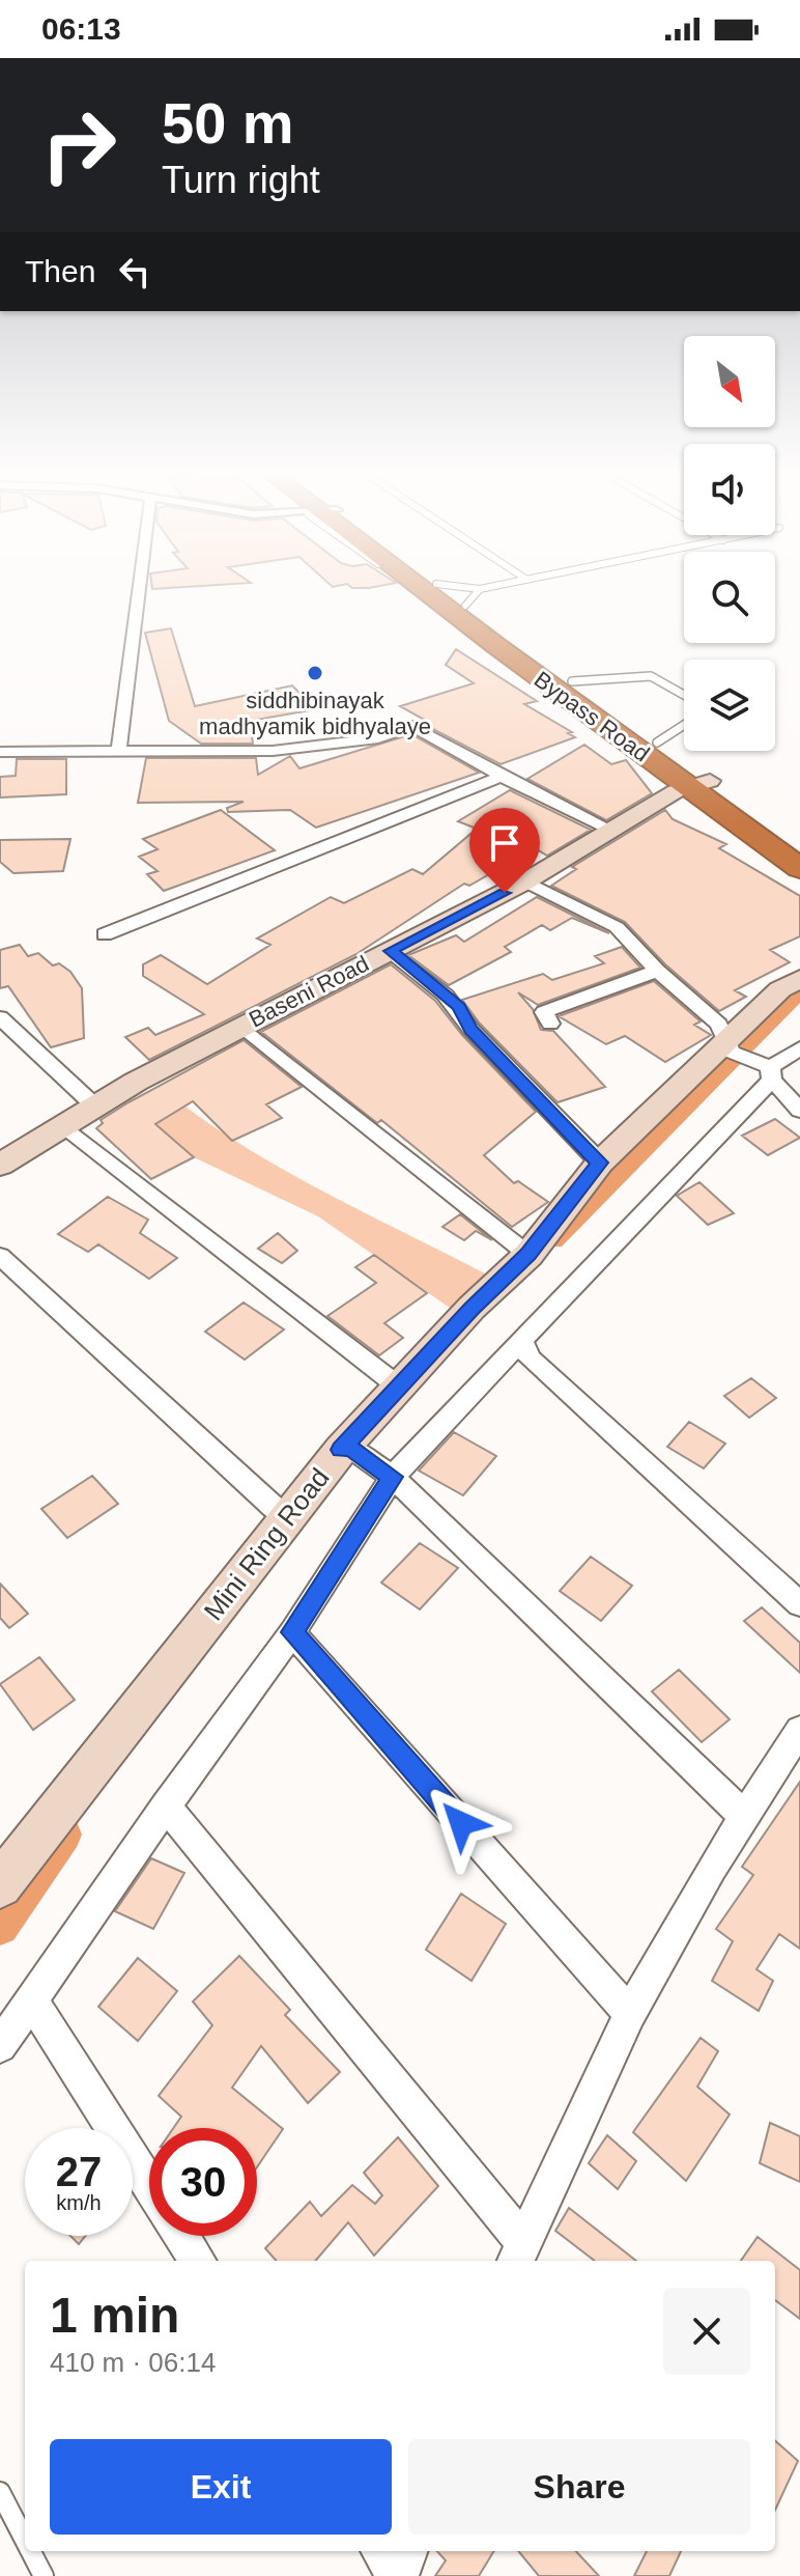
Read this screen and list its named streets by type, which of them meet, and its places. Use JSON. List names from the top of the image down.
{
  "streets": {
    "highway": ["Bypass Road"],
    "main road": ["Baseni Road", "Mini Ring Road"]
  },
  "crossings": [
    ["Bypass Road", "Baseni Road"]
  ],
  "places": ["siddhibinayak madhyamik bidhyalaye"],
  "north": "bottom right",
  "page": {
    "status": "06:13",
    "turn": ["50 m", "Turn right"],
    "then": "Then",
    "speed": "27 km/h",
    "limit": "30",
    "heading": ["1 min", "410 m · 06:14"],
    "buttons": ["Exit", "Share"]
  }
}
